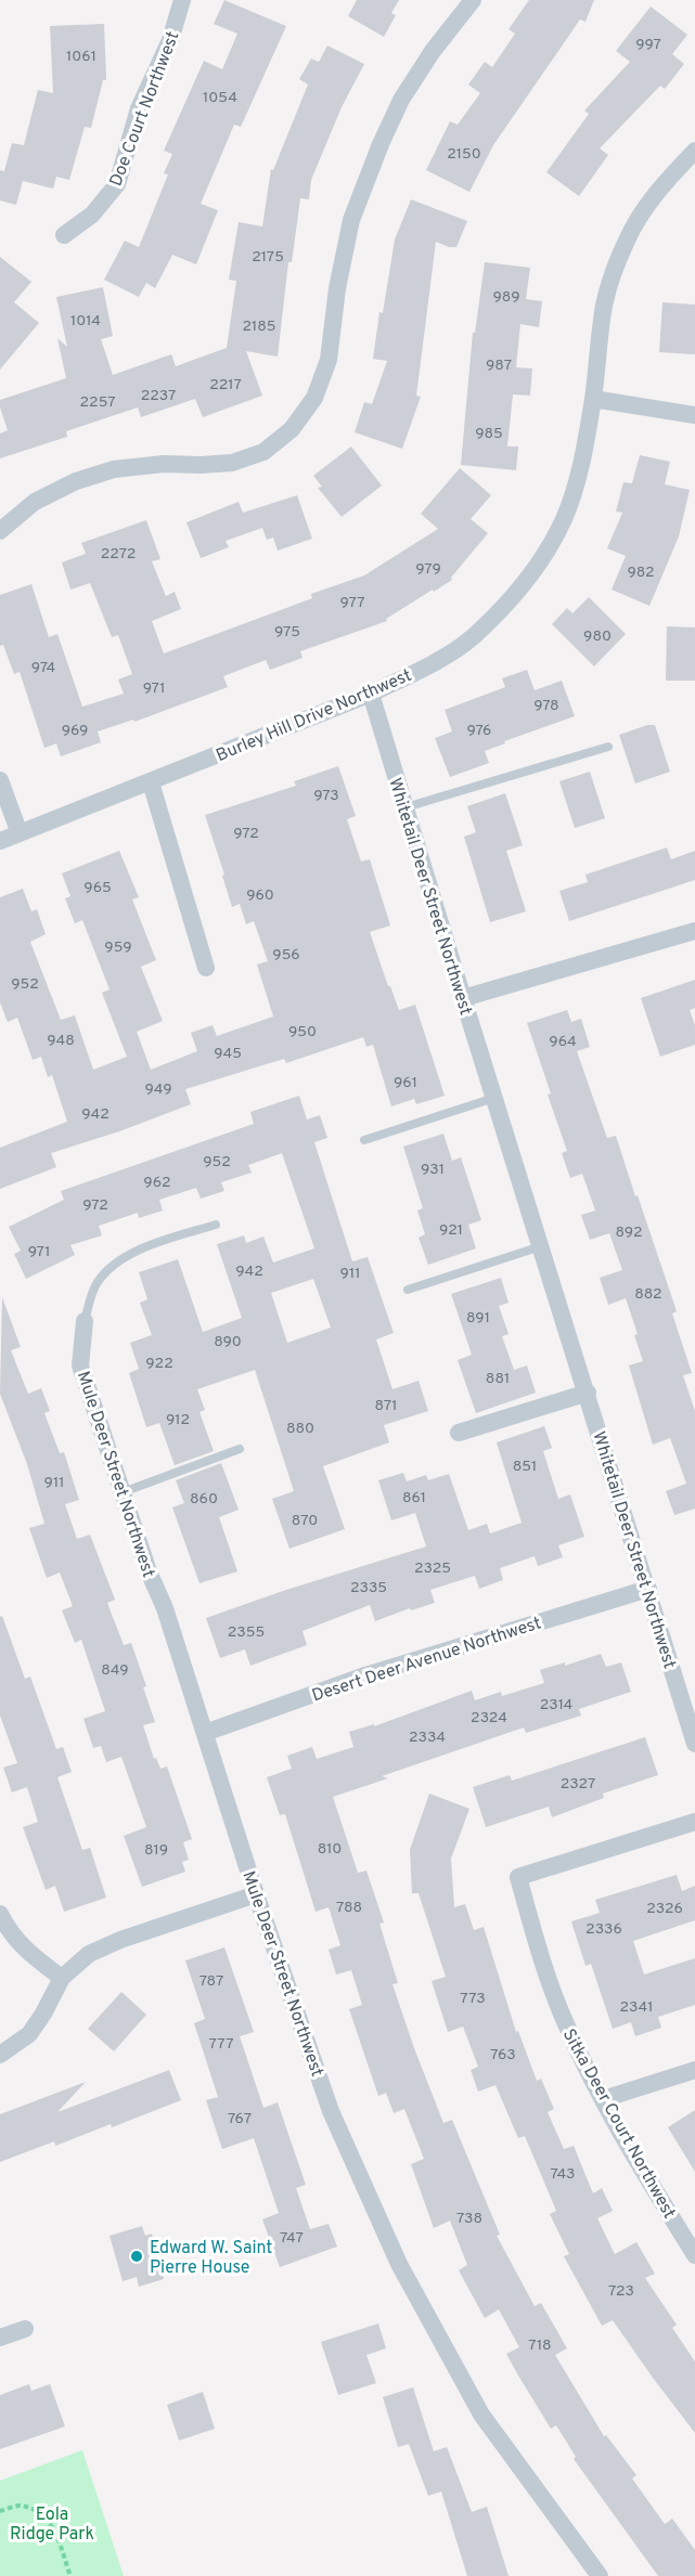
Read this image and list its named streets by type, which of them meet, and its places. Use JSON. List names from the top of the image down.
{
  "streets": {
    "street": [
      "Doe Court Northwest",
      "Burley Hill Drive Northwest",
      "Whitetail Deer Street Northwest",
      "Mule Deer Street Northwest",
      "Desert Deer Avenue Northwest",
      "Sitka Deer Court Northwest"
    ]
  },
  "crossings": [
    ["Burley Hill Drive Northwest", "Whitetail Deer Street Northwest"],
    ["Whitetail Deer Street Northwest", "Desert Deer Avenue Northwest"],
    ["Mule Deer Street Northwest", "Desert Deer Avenue Northwest"]
  ],
  "parks": ["Eola Ridge Park"],
  "places": ["Edward W. Saint Pierre House"],
  "house_numbers": [
    "997",
    "1061",
    "1054",
    "2150",
    "2175",
    "989",
    "1014",
    "2185",
    "987",
    "2217",
    "2237",
    "2257",
    "985",
    "2272",
    "979",
    "982",
    "977",
    "975",
    "980",
    "974",
    "971",
    "978",
    "969",
    "976",
    "973",
    "972",
    "965",
    "960",
    "959",
    "956",
    "952",
    "950",
    "948",
    "964",
    "945",
    "961",
    "949",
    "942",
    "952",
    "931",
    "962",
    "972",
    "921",
    "892",
    "971",
    "942",
    "911",
    "882",
    "891",
    "890",
    "922",
    "881",
    "871",
    "912",
    "880",
    "851",
    "911",
    "861",
    "860",
    "870",
    "2325",
    "2335",
    "2355",
    "849",
    "2314",
    "2324",
    "2334",
    "2327",
    "810",
    "819",
    "788",
    "2326",
    "2336",
    "787",
    "773",
    "2341",
    "777",
    "763",
    "767",
    "743",
    "738",
    "747",
    "723",
    "718"
  ]
}
